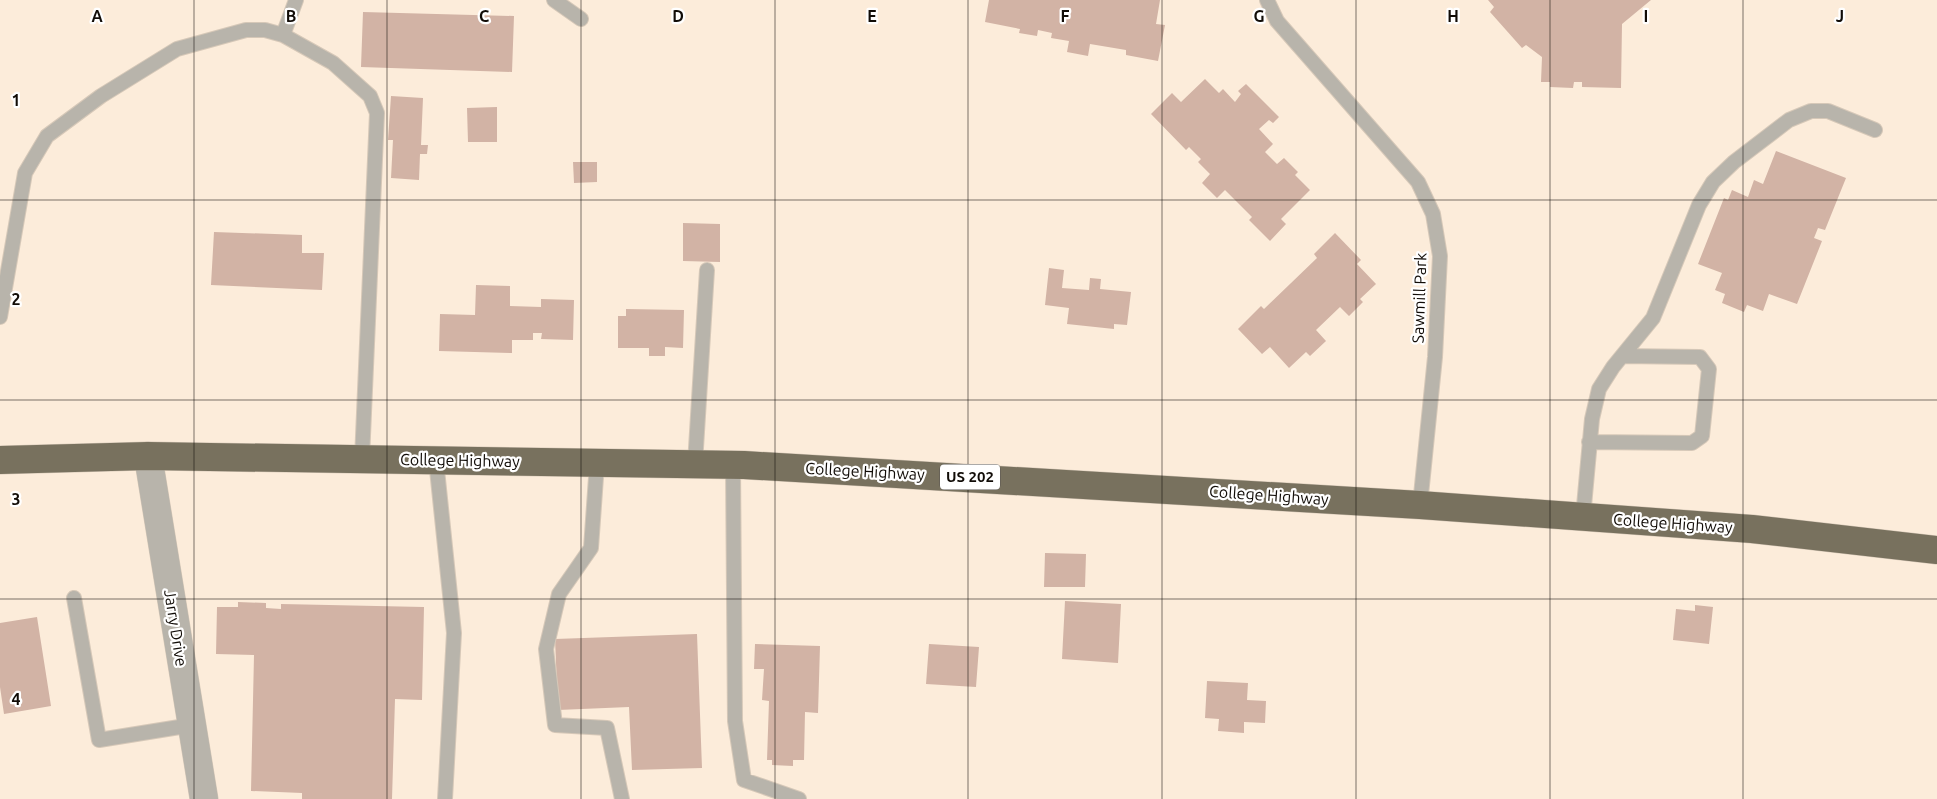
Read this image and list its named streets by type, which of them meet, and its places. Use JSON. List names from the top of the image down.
{
  "streets": {
    "highway": ["College Highway", "US 202"],
    "street": ["Jarry Drive"],
    "lane": ["Sawmill Park"]
  },
  "crossings": [
    ["Sawmill Park", "College Highway"],
    ["College Highway", "Jarry Drive"]
  ],
  "grid": {
    "columns": [
      "A",
      "B",
      "C",
      "D",
      "E",
      "F",
      "G",
      "H",
      "I",
      "J"
    ],
    "rows": [
      "1",
      "2",
      "3",
      "4"
    ]
  }
}
